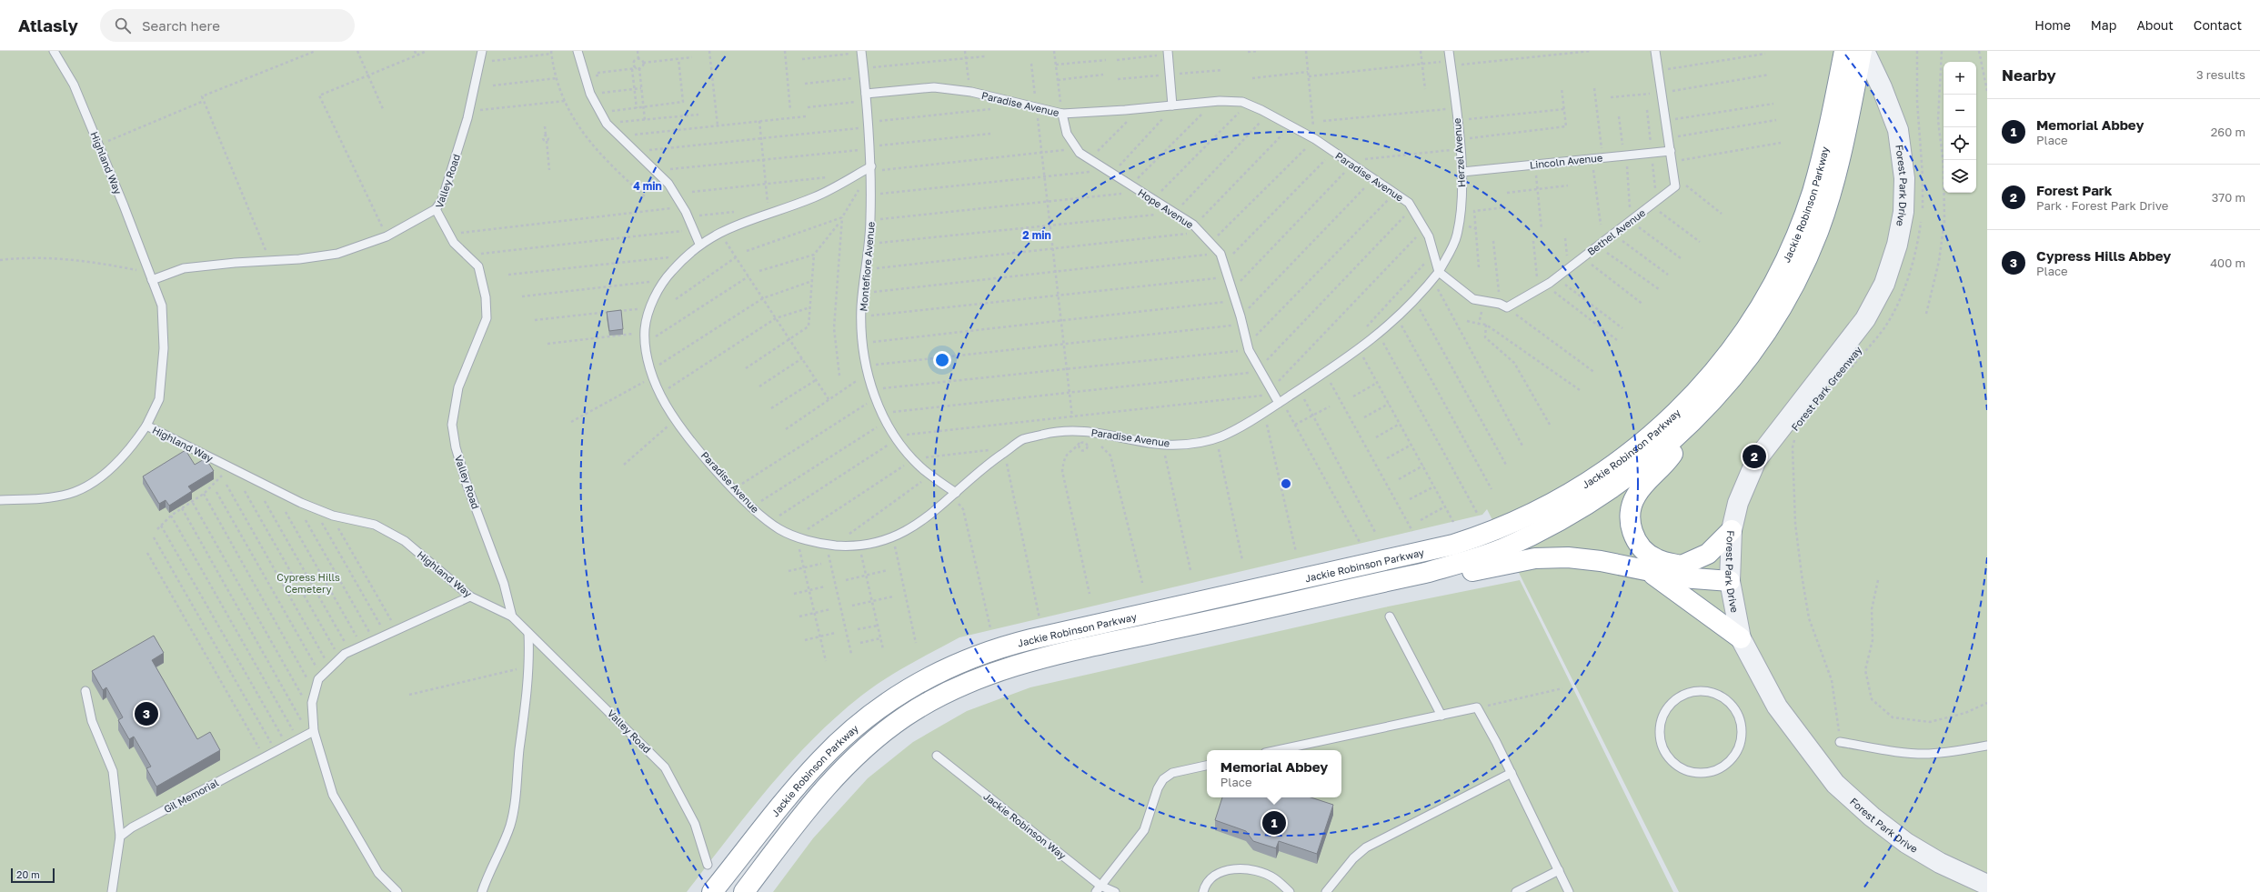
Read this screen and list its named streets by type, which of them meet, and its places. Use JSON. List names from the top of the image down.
{
  "streets": {
    "highway": ["Jackie Robinson Parkway"],
    "street": ["Forest Park Drive"],
    "lane": [
      "Paradise Avenue",
      "Herzel Avenue",
      "Lincoln Avenue",
      "Highland Way",
      "Valley Road",
      "Hope Avenue",
      "Bethel Avenue",
      "Montefiore Avenue",
      "Gil Memorial",
      "Jackie Robinson Way"
    ],
    "path": ["Forest Park Greenway"]
  },
  "crossings": [
    ["Paradise Avenue", "Herzel Avenue"],
    ["Paradise Avenue", "Hope Avenue"],
    ["Paradise Avenue", "Montefiore Avenue"],
    ["Herzel Avenue", "Lincoln Avenue"],
    ["Highland Way", "Valley Road"]
  ],
  "parks": ["Cypress Hills Cemetery"],
  "scale_bar": "20 m",
  "page": {
    "header": "Atlasly",
    "search": "Search here",
    "nav": [
      "Home",
      "Map",
      "About",
      "Contact"
    ],
    "heading": ["Nearby", "3 results"],
    "map_buttons": ["+", "−"],
    "list": [
      {
        "mark": "1",
        "name": "Memorial Abbey",
        "note": "Place",
        "value": "260 m"
      },
      {
        "mark": "2",
        "name": "Forest Park",
        "note": "Park · Forest Park Drive",
        "value": "370 m"
      },
      {
        "mark": "3",
        "name": "Cypress Hills Abbey",
        "note": "Place",
        "value": "400 m"
      }
    ],
    "pins": ["2", "3", "1"],
    "popup": ["Memorial Abbey", "Place"],
    "scale": "20 m"
  },
  "rings": ["4 min", "2 min"]
}
